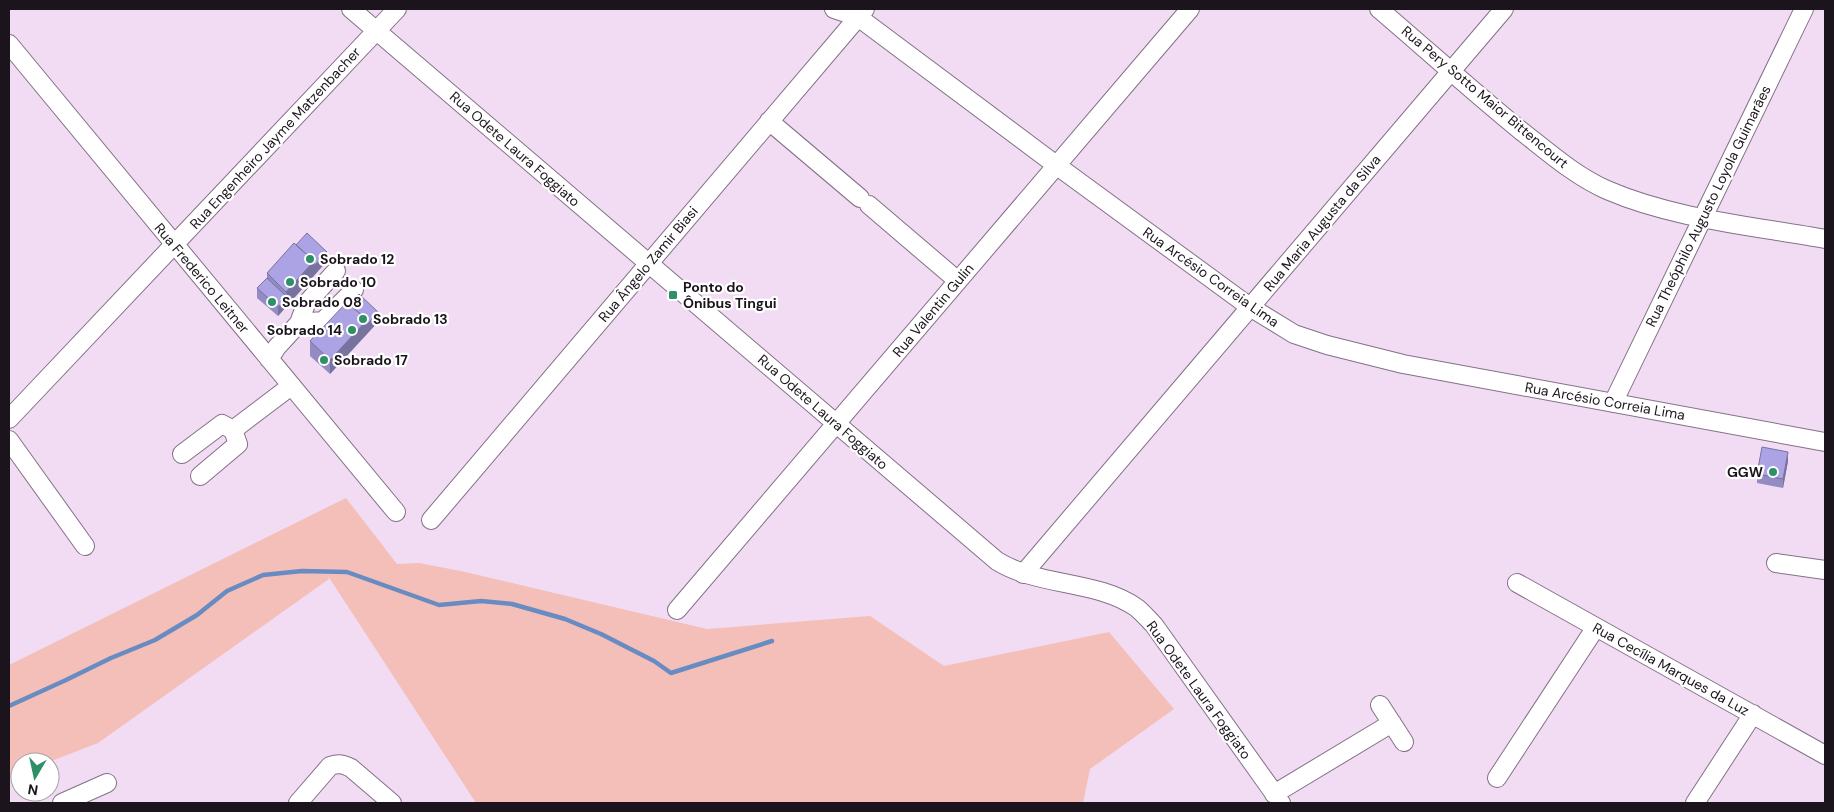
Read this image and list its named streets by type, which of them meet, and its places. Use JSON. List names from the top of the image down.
{
  "streets": {
    "street": [
      "Rua Pery Sotto Maior Bittencourt",
      "Rua Engenheiro Jayme Matzenbacher",
      "Rua Odete Laura Foggiato",
      "Rua Theóphilo Augusto Loyola Guimarães",
      "Rua Maria Augusta da Silva",
      "Rua Ângelo Zamir Biasi",
      "Rua Arcésio Correia Lima",
      "Rua Frederico Leitner",
      "Rua Valentin Gulin",
      "Rua Cecília Marques da Luz"
    ]
  },
  "crossings": [
    ["Rua Pery Sotto Maior Bittencourt", "Rua Theóphilo Augusto Loyola Guimarães"],
    ["Rua Pery Sotto Maior Bittencourt", "Rua Maria Augusta da Silva"],
    ["Rua Engenheiro Jayme Matzenbacher", "Rua Odete Laura Foggiato"],
    ["Rua Engenheiro Jayme Matzenbacher", "Rua Frederico Leitner"],
    ["Rua Odete Laura Foggiato", "Rua Maria Augusta da Silva"],
    ["Rua Odete Laura Foggiato", "Rua Ângelo Zamir Biasi"],
    ["Rua Odete Laura Foggiato", "Rua Valentin Gulin"],
    ["Rua Theóphilo Augusto Loyola Guimarães", "Rua Arcésio Correia Lima"],
    ["Rua Maria Augusta da Silva", "Rua Arcésio Correia Lima"],
    ["Rua Ângelo Zamir Biasi", "Rua Arcésio Correia Lima"],
    ["Rua Arcésio Correia Lima", "Rua Valentin Gulin"]
  ],
  "places": {
    "other": [
      "Sobrado 12",
      "Sobrado 10",
      "Sobrado 08",
      "Sobrado 13",
      "Sobrado 14",
      "Sobrado 17",
      "GGW"
    ],
    "transit": ["Ponto do Ônibus Tingui"]
  },
  "north": "bottom"
}
